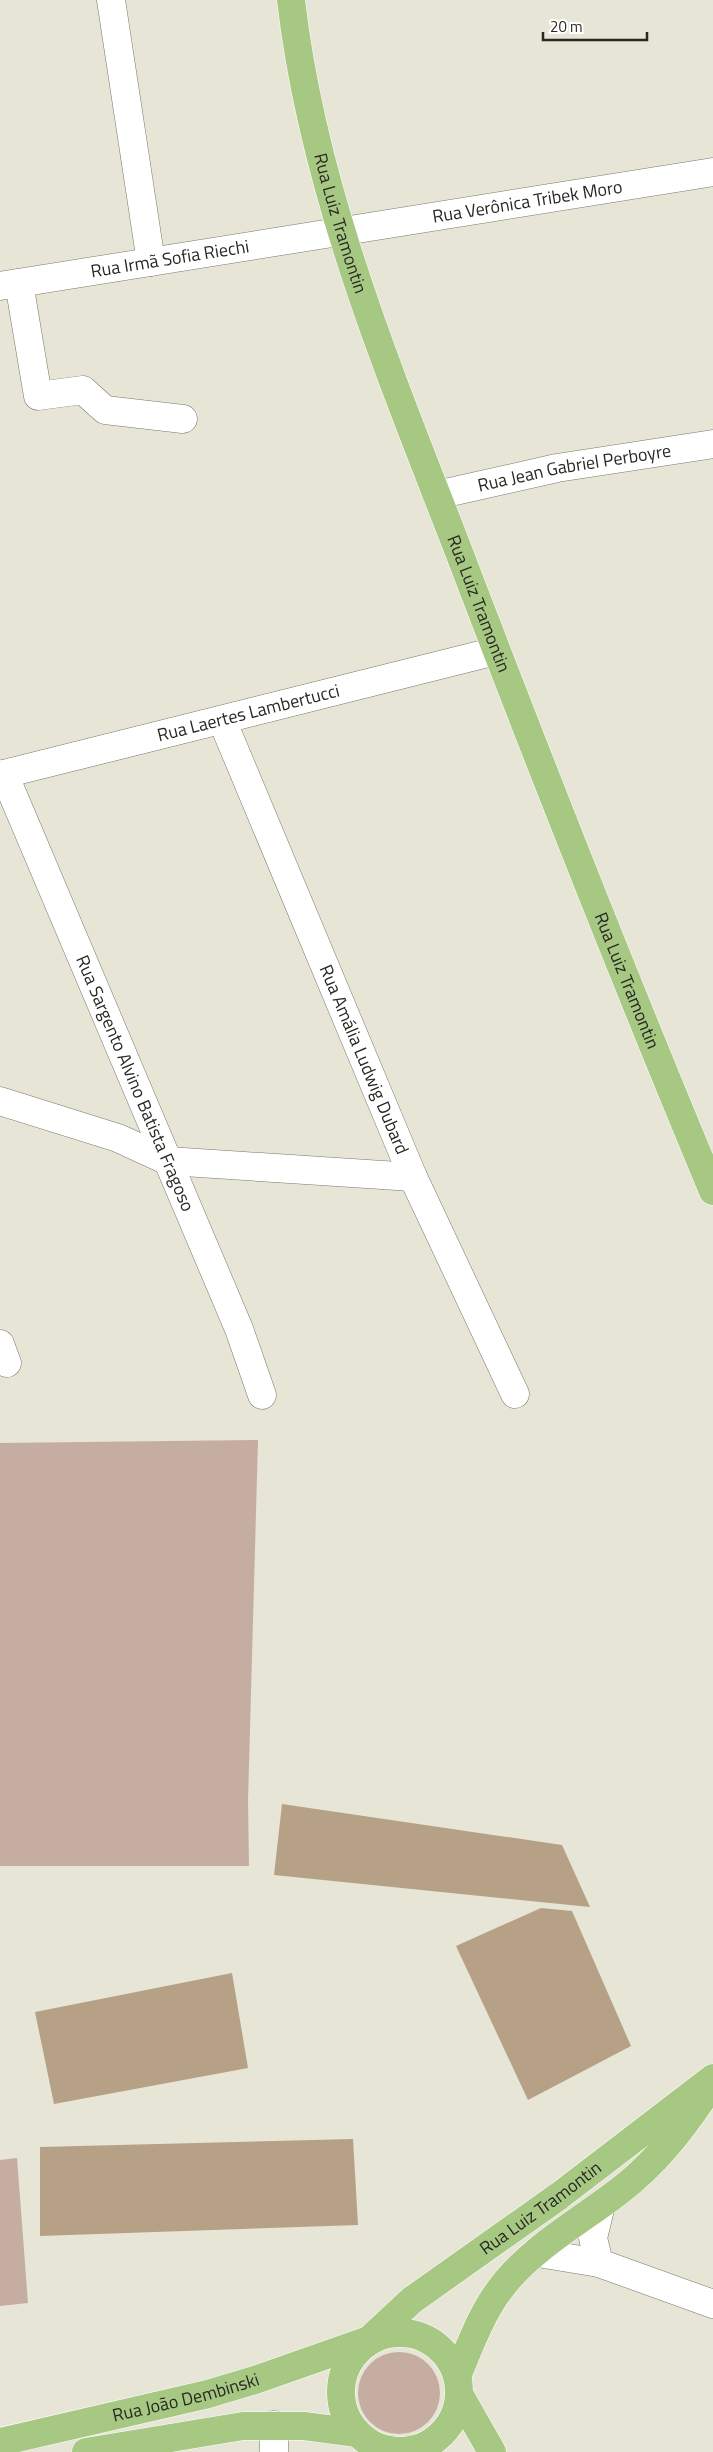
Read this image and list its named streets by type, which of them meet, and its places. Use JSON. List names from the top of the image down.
{
  "streets": {
    "main road": ["Rua Luiz Tramontin", "Rua João Dembinski"],
    "street": [
      "Rua Verônica Tribek Moro",
      "Rua Irmã Sofia Riechi",
      "Rua Jean Gabriel Perboyre",
      "Rua Laertes Lambertucci",
      "Rua Amália Ludwig Dubard",
      "Rua Sargento Alvino Batista Fragoso"
    ]
  },
  "crossings": [
    ["Rua Verônica Tribek Moro", "Rua Luiz Tramontin"],
    ["Rua Verônica Tribek Moro", "Rua Irmã Sofia Riechi"],
    ["Rua Luiz Tramontin", "Rua Irmã Sofia Riechi"],
    ["Rua Luiz Tramontin", "Rua Jean Gabriel Perboyre"],
    ["Rua Luiz Tramontin", "Rua Laertes Lambertucci"],
    ["Rua Luiz Tramontin", "Rua João Dembinski"],
    ["Rua Laertes Lambertucci", "Rua Amália Ludwig Dubard"],
    ["Rua Laertes Lambertucci", "Rua Sargento Alvino Batista Fragoso"]
  ],
  "scale_bar": "20 m"
}
